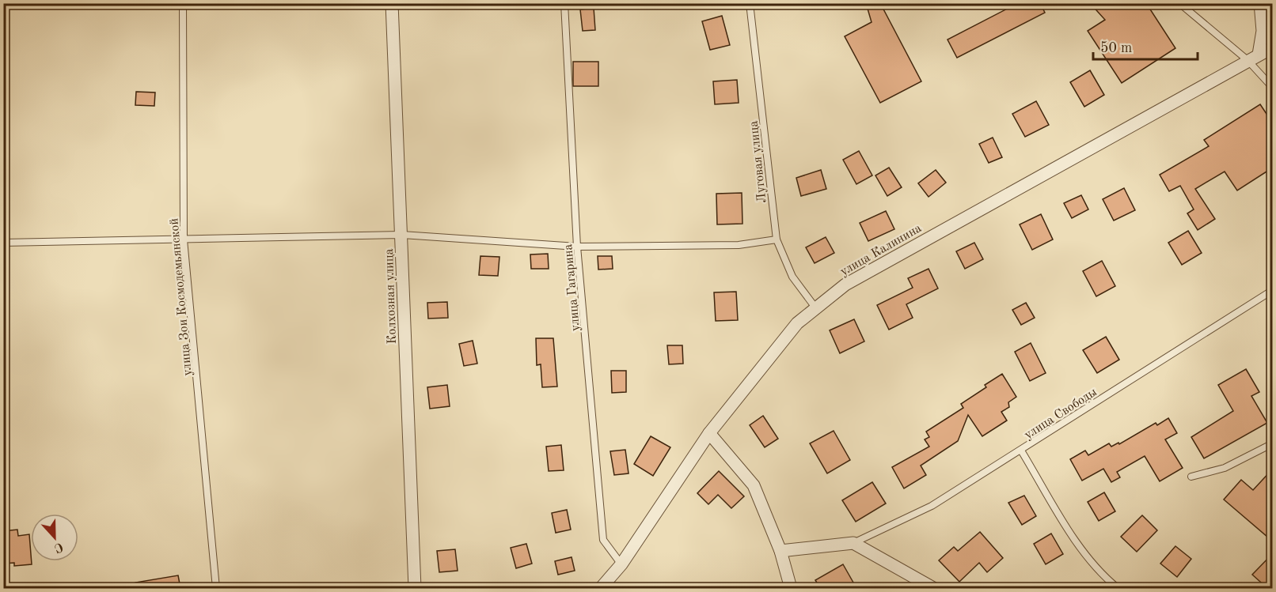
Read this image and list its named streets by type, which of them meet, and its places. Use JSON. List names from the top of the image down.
{
  "streets": {
    "street": ["улица Калинина", "Колхозная улица"],
    "lane": [
      "Луговая улица",
      "улица Гагарина",
      "улица Зои Космодемьянской",
      "улица Свободы"
    ]
  },
  "crossings": [
    ["Луговая улица", "улица Калинина"],
    ["улица Калинина", "улица Гагарина"]
  ],
  "scale_bar": "50 m",
  "north": "bottom"
}
